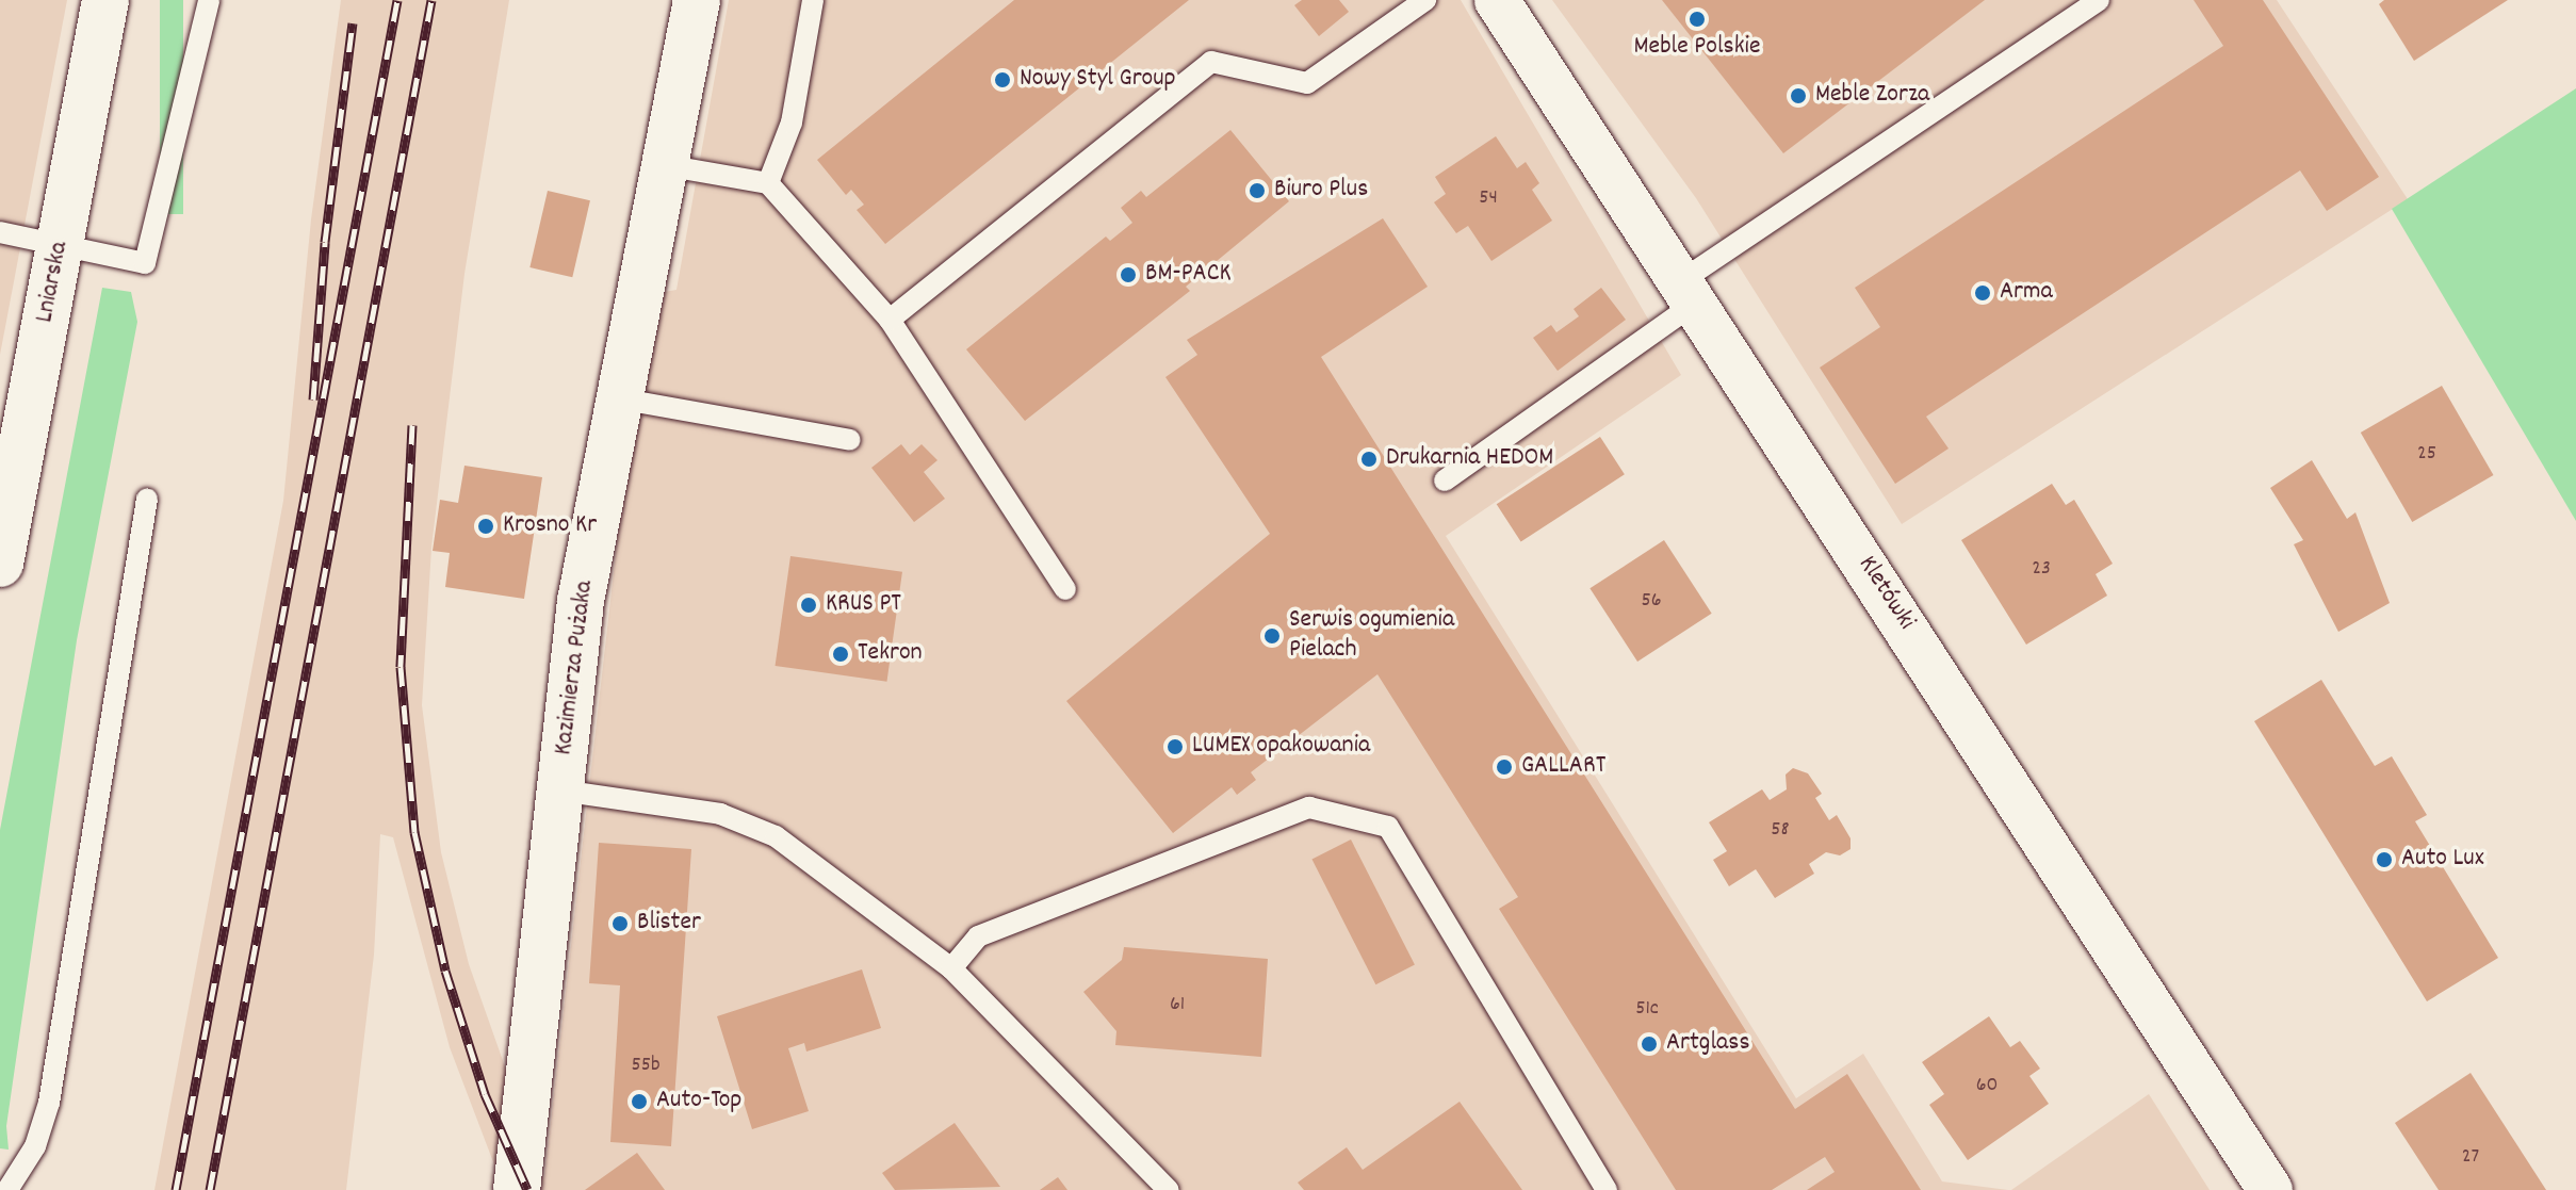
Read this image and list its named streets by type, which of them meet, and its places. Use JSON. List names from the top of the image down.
{
  "streets": {
    "street": ["Lniarska", "Kletówki", "Kazimierza Pużaka"]
  },
  "places": [
    "Meble Polskie",
    "Nowy Styl Group",
    "Meble Zorza",
    "Biuro Plus",
    "BM-PACK",
    "Arma",
    "Drukarnia HEDOM",
    "Krosno Kr",
    "KRUS PT",
    "Serwis ogumienia Pielach",
    "Tekron",
    "LUMEX opakowania",
    "GALLART",
    "Auto Lux",
    "Blister",
    "Artglass",
    "Auto-Top"
  ],
  "house_numbers": [
    "54",
    "25",
    "23",
    "56",
    "58",
    "61",
    "51c",
    "55b",
    "60",
    "27"
  ]
}
